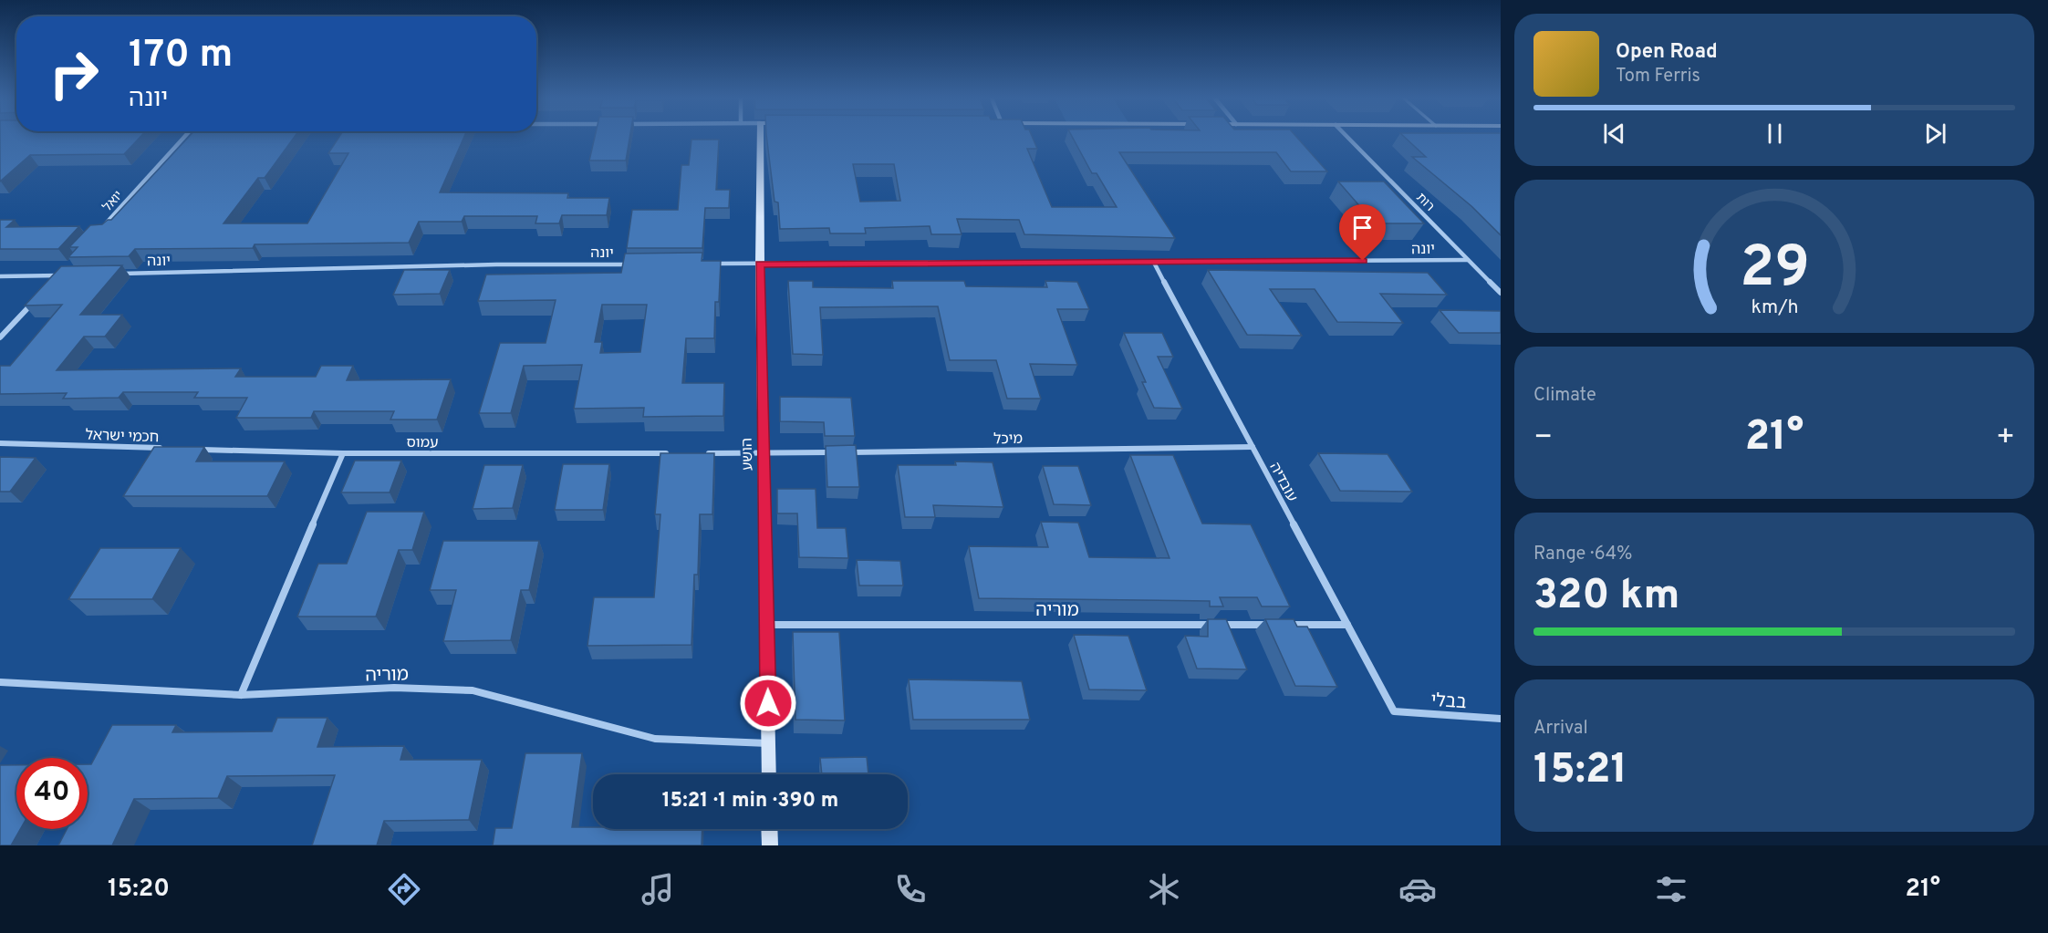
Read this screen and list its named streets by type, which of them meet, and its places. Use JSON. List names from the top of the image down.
{
  "streets": {
    "street": [
      "יואל",
      "רות",
      "יונה",
      "חכמי ישראל",
      "מיכל",
      "עמוס",
      "הושע",
      "עובדיה",
      "מוריה",
      "בבלי"
    ]
  },
  "crossings": [
    ["רות", "יונה"],
    ["יונה", "הושע"],
    ["יונה", "עובדיה"],
    ["מיכל", "הושע"],
    ["מיכל", "עובדיה"],
    ["הושע", "מוריה"],
    ["עובדיה", "בבלי"]
  ],
  "page": {
    "turn": ["170 m", "יונה"],
    "song": ["Open Road", "Tom Ferris"],
    "tile": [
      "Climate",
      ["Range · 64%", "320 km"],
      ["Arrival", "15:21"]
    ],
    "heat": ["−", "21°", "+"],
    "limit": "40",
    "trip": "15:21 · 1 min · 390 m",
    "tabs": ["15:20", "21°"],
    "gauge": ["29", "km/h"]
  }
}
